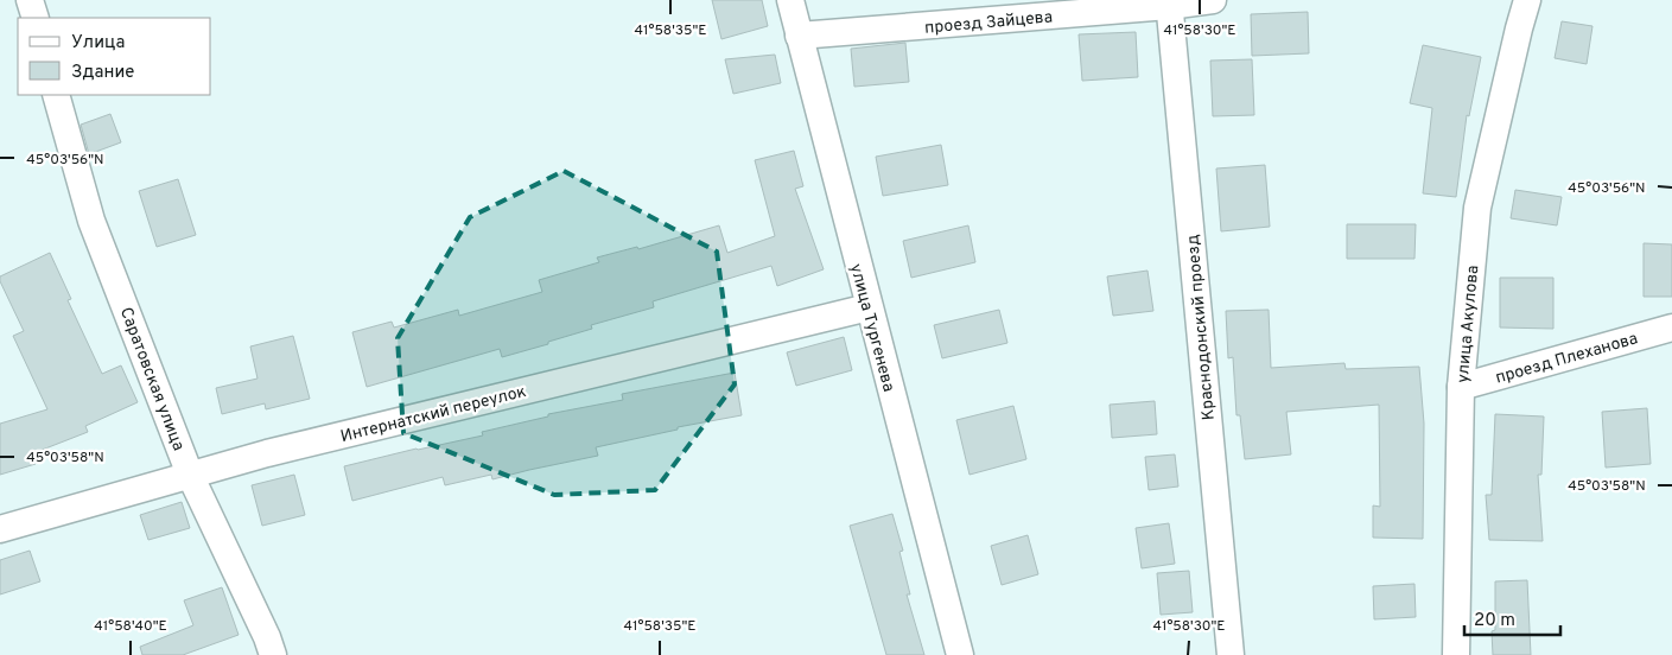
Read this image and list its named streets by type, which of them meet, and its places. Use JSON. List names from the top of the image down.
{
  "streets": {
    "street": [
      "проезд Зайцева",
      "улица Акулова",
      "улица Тургенева",
      "Краснодонский проезд",
      "проезд Плеханова",
      "Саратовская улица",
      "Интернатский переулок"
    ]
  },
  "crossings": [
    ["проезд Зайцева", "улица Тургенева"],
    ["проезд Зайцева", "Краснодонский проезд"],
    ["улица Акулова", "проезд Плеханова"],
    ["улица Тургенева", "Интернатский переулок"],
    ["Саратовская улица", "Интернатский переулок"]
  ],
  "legend": ["Улица", "Здание"],
  "scale_bar": "20 m",
  "coordinates": [
    "41°58'35\"E",
    "41°58'30\"E",
    "45°03'56\"N",
    "45°03'58\"N",
    "41°58'40\"E"
  ]
}
